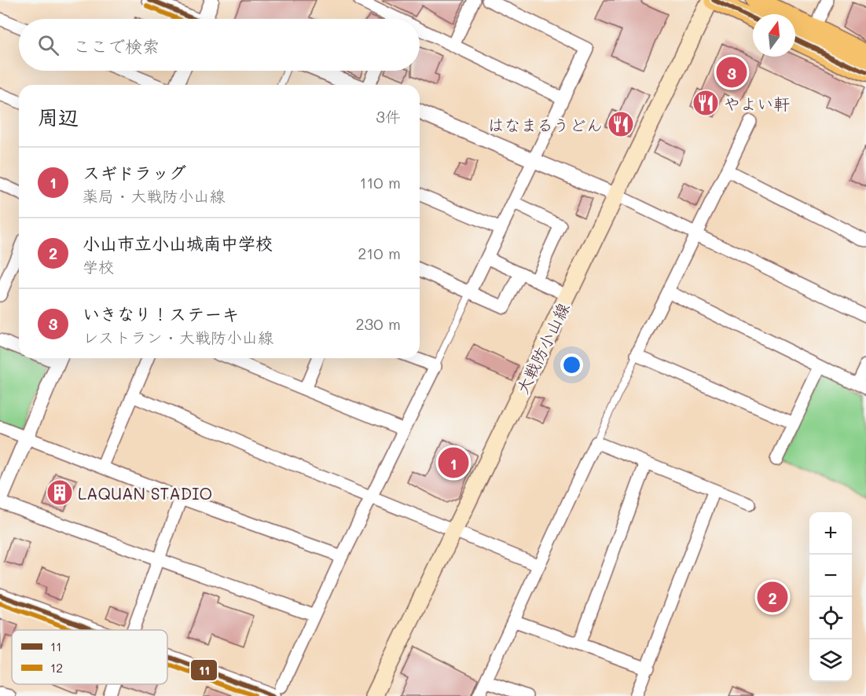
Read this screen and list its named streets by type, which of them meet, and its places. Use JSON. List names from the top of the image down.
{
  "streets": {
    "main road": ["大戦防小山線"]
  },
  "places": {
    "restaurant": ["やよい軒", "はなまるうどん"],
    "building": ["LAQUAN STADIO"]
  },
  "lines": ["transit line 11", "transit line 12"],
  "legend": ["11", "12"],
  "north": "top",
  "page": {
    "search": "ここで検索",
    "pins": ["3", "1", "2"],
    "heading": ["周辺", "3件"],
    "list": [
      {
        "mark": "1",
        "name": "スギドラッグ",
        "note": "薬局 · 大戦防小山線",
        "value": "110 m"
      },
      {
        "mark": "2",
        "name": "小山市立小山城南中学校",
        "note": "学校",
        "value": "210 m"
      },
      {
        "mark": "3",
        "name": "いきなり！ステーキ",
        "note": "レストラン · 大戦防小山線",
        "value": "230 m"
      }
    ],
    "map_buttons": ["+", "−"]
  }
}
